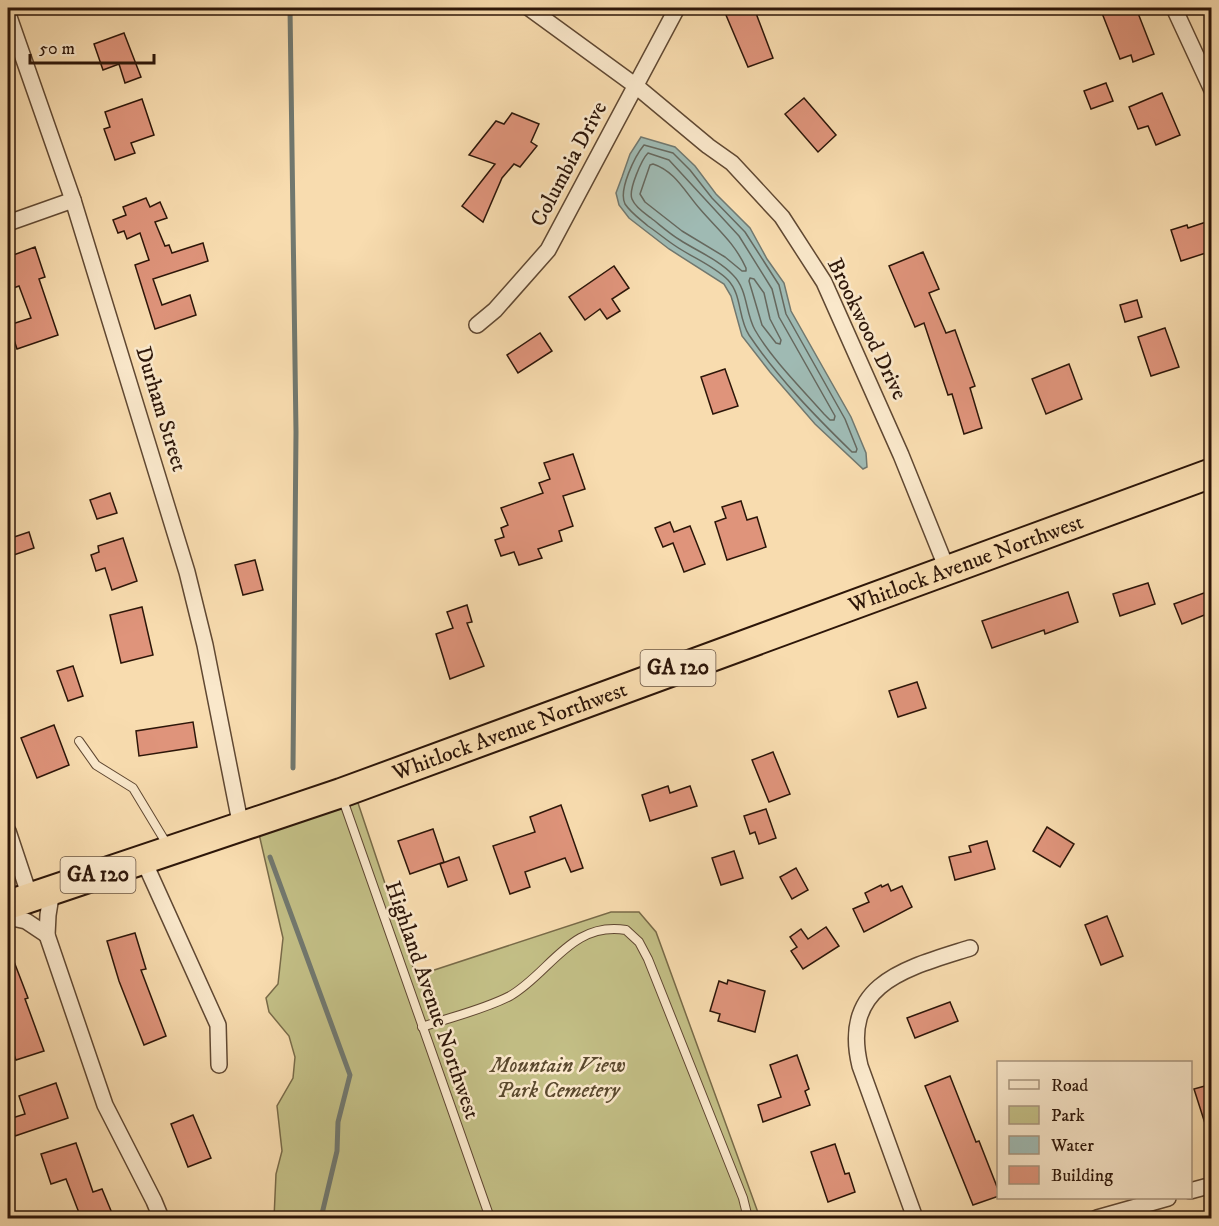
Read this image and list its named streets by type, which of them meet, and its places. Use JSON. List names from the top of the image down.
{
  "streets": {
    "highway": ["Whitlock Avenue Northwest", "GA 120"],
    "street": ["Columbia Drive", "Brookwood Drive", "Durham Street"],
    "lane": ["Highland Avenue Northwest"]
  },
  "crossings": [
    ["Columbia Drive", "Brookwood Drive"],
    ["Brookwood Drive", "Whitlock Avenue Northwest"],
    ["Durham Street", "Whitlock Avenue Northwest"],
    ["Whitlock Avenue Northwest", "Highland Avenue Northwest"]
  ],
  "parks": ["Mountain View Park Cemetery"],
  "legend": [
    "Road",
    "Park",
    "Water",
    "Building"
  ],
  "scale_bar": "50 m"
}
